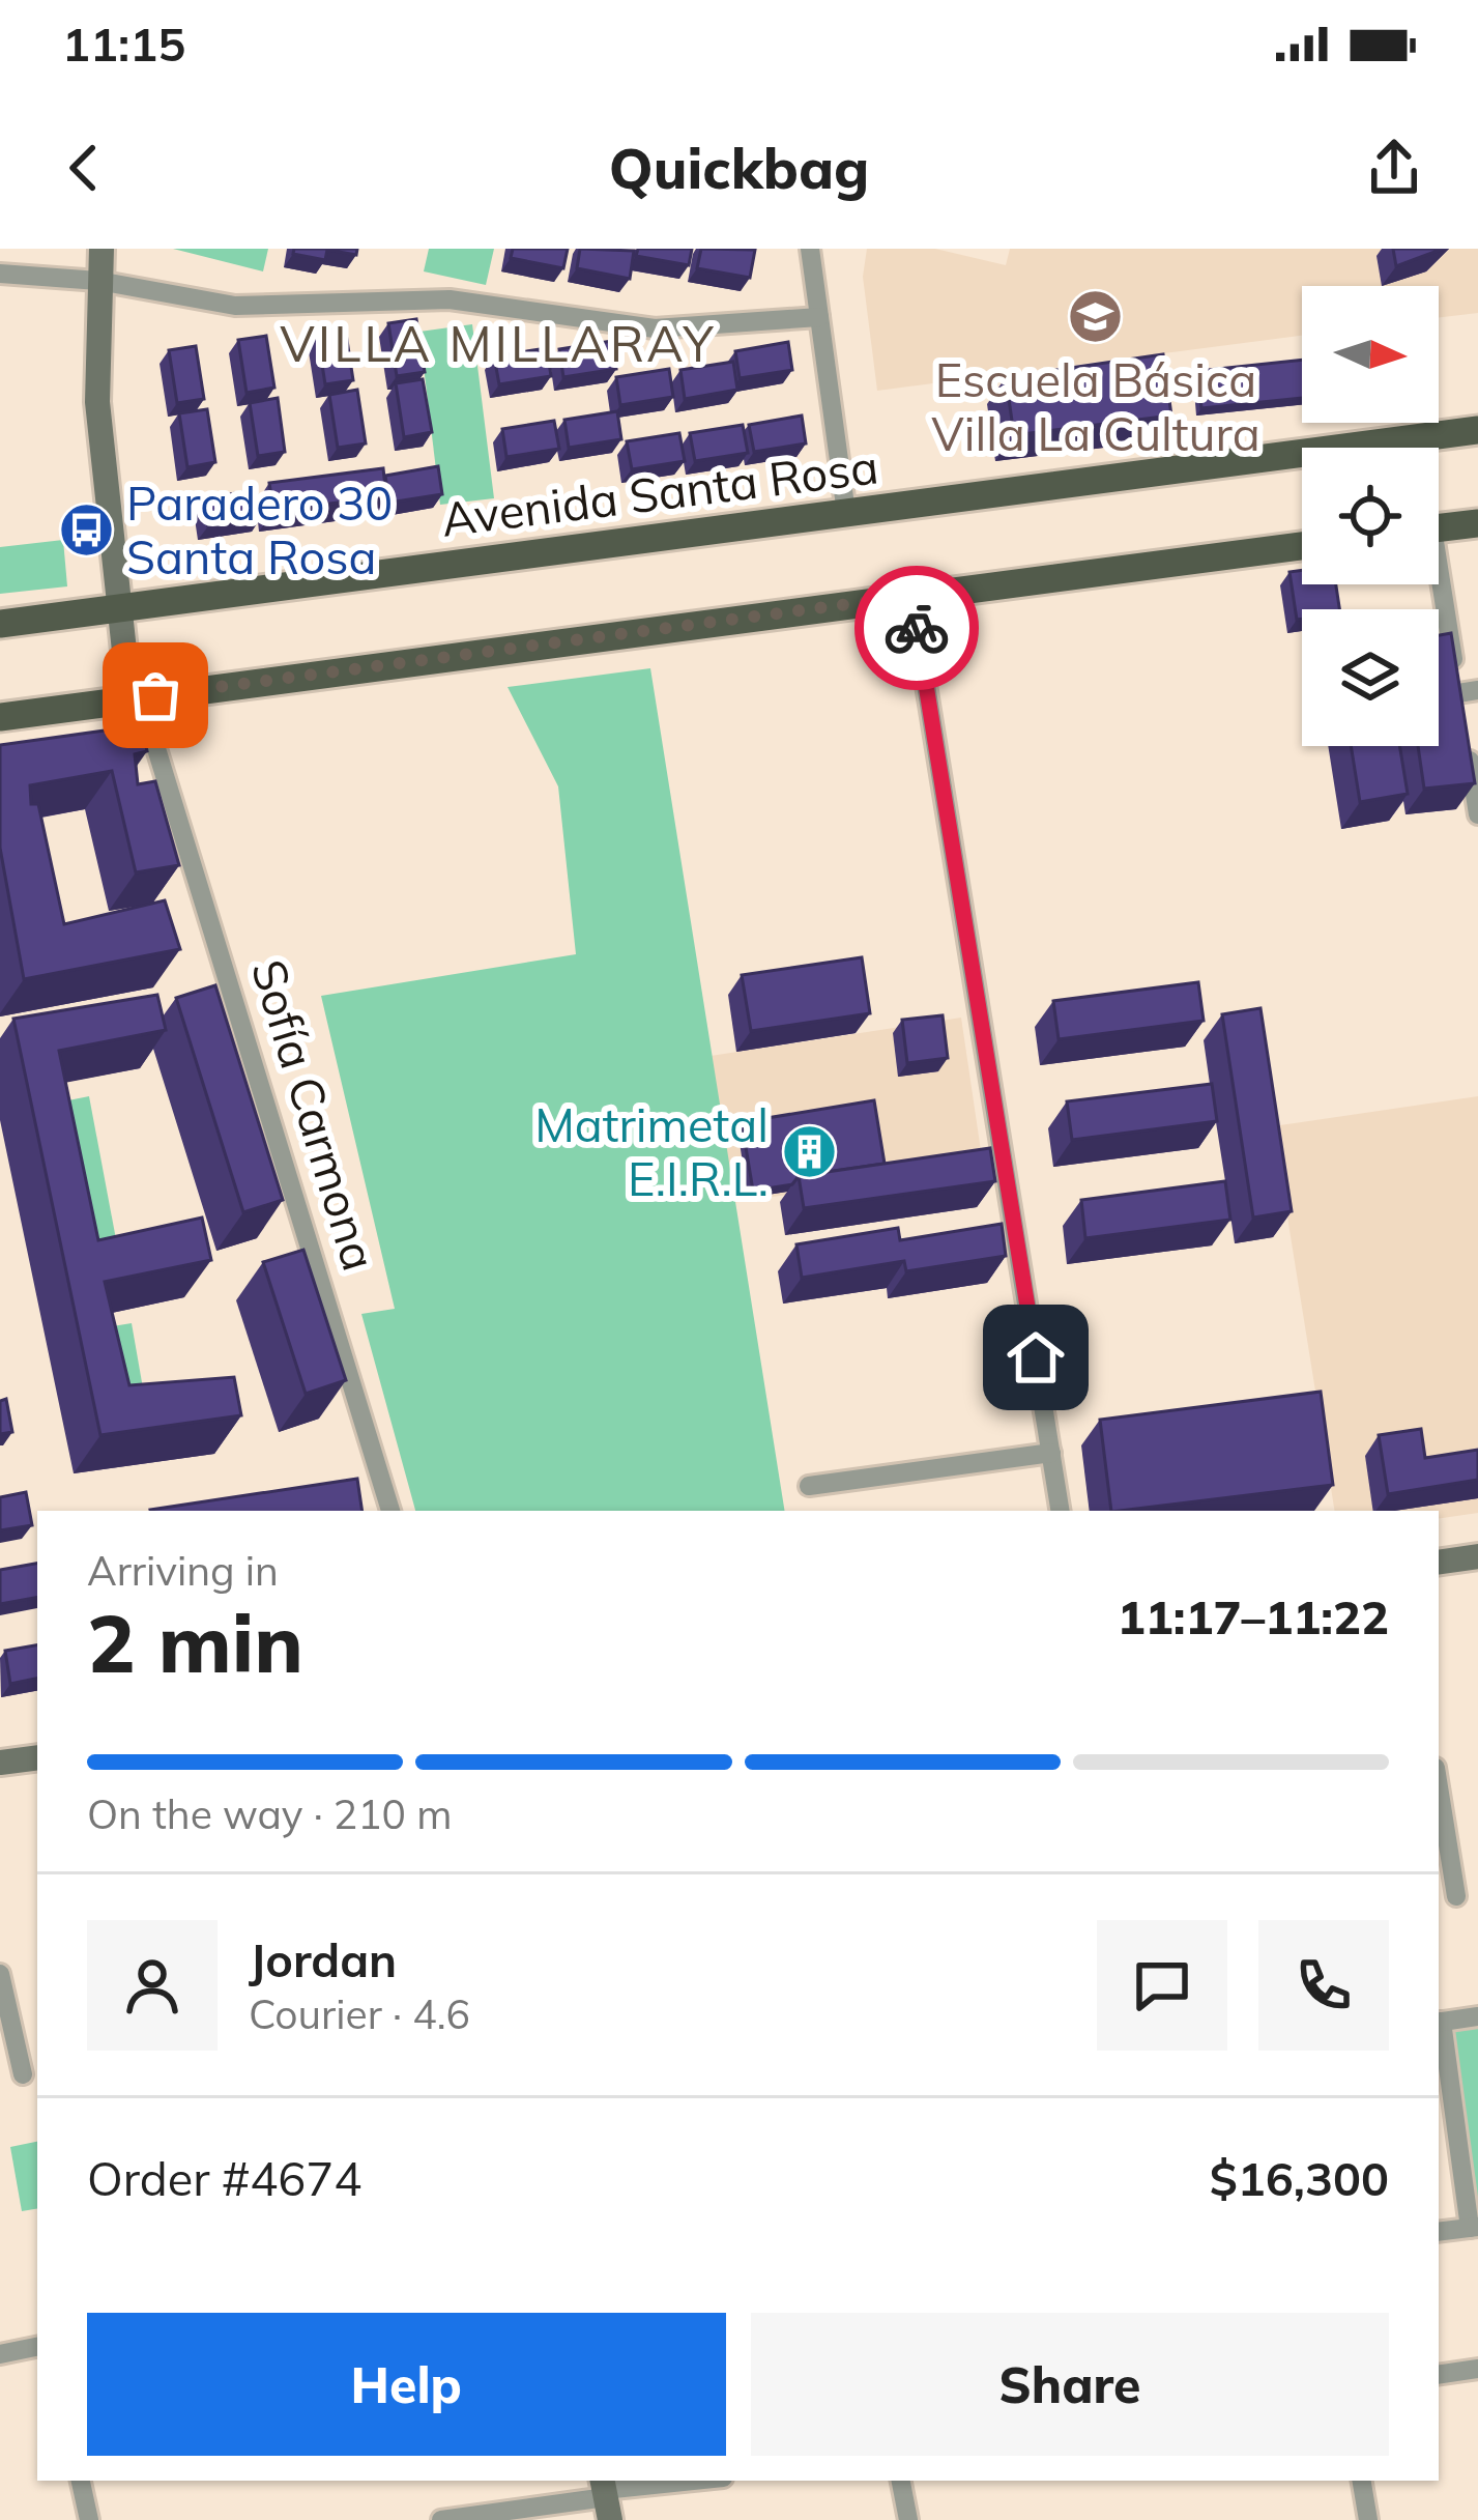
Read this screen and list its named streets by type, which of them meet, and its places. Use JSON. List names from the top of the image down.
{
  "streets": {
    "main road": ["Avenida Santa Rosa"],
    "street": ["Sofía Carmona"]
  },
  "districts": ["VILLA MILLARAY"],
  "places": {
    "school or university": ["Escuela Básica Villa La Cultura"],
    "bus stop": ["Paradero 30 Santa Rosa"],
    "building": ["Matrimetal E.I.R.L."]
  },
  "north": "right",
  "page": {
    "status": "11:15",
    "header": "Quickbag",
    "heading": ["2 min", "Arriving in", "11:17–11:22"],
    "panel": [
      "Jordan",
      "Courier · 4.6",
      "Order #4674",
      "$16,300"
    ],
    "bar": "On the way · 210 m",
    "buttons": ["Help", "Share"]
  }
}
